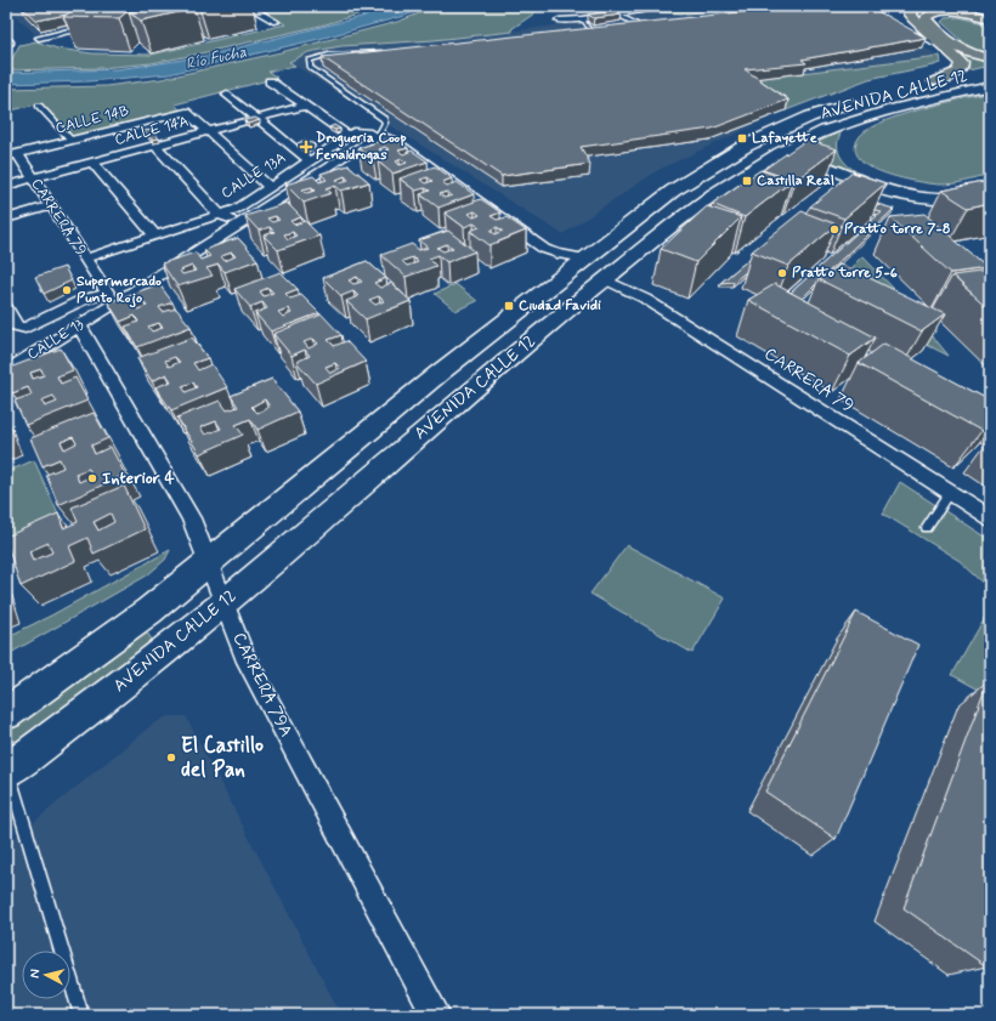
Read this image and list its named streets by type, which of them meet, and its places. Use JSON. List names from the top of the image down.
{
  "streets": {
    "main road": ["AVENIDA CALLE 12"],
    "street": [
      "CALLE 14B",
      "CALLE 14A",
      "CALLE 13A",
      "CARRERA 79",
      "CALLE 13",
      "CARRERA 79A"
    ]
  },
  "crossings": [
    ["AVENIDA CALLE 12", "CARRERA 79"],
    ["AVENIDA CALLE 12", "CARRERA 79A"],
    ["CALLE 14B", "CALLE 14A"],
    ["CALLE 14B", "CARRERA 79"],
    ["CALLE 14A", "CARRERA 79"],
    ["CALLE 13A", "CARRERA 79"],
    ["CARRERA 79", "CALLE 13"],
    ["CALLE 13", "CARRERA 79A"]
  ],
  "water": ["Río Fucha"],
  "places": {
    "transit": ["Lafayette", "Castilla Real", "Ciudad Favidi"],
    "health": ["Drogueria Coop Fenaldrogas"],
    "other": [
      "Pratto torre 7-8",
      "Pratto torre 5-6",
      "Supermercado Punto Rojo",
      "Interior 4",
      "El Castillo del Pan"
    ]
  },
  "north": "left"
}
